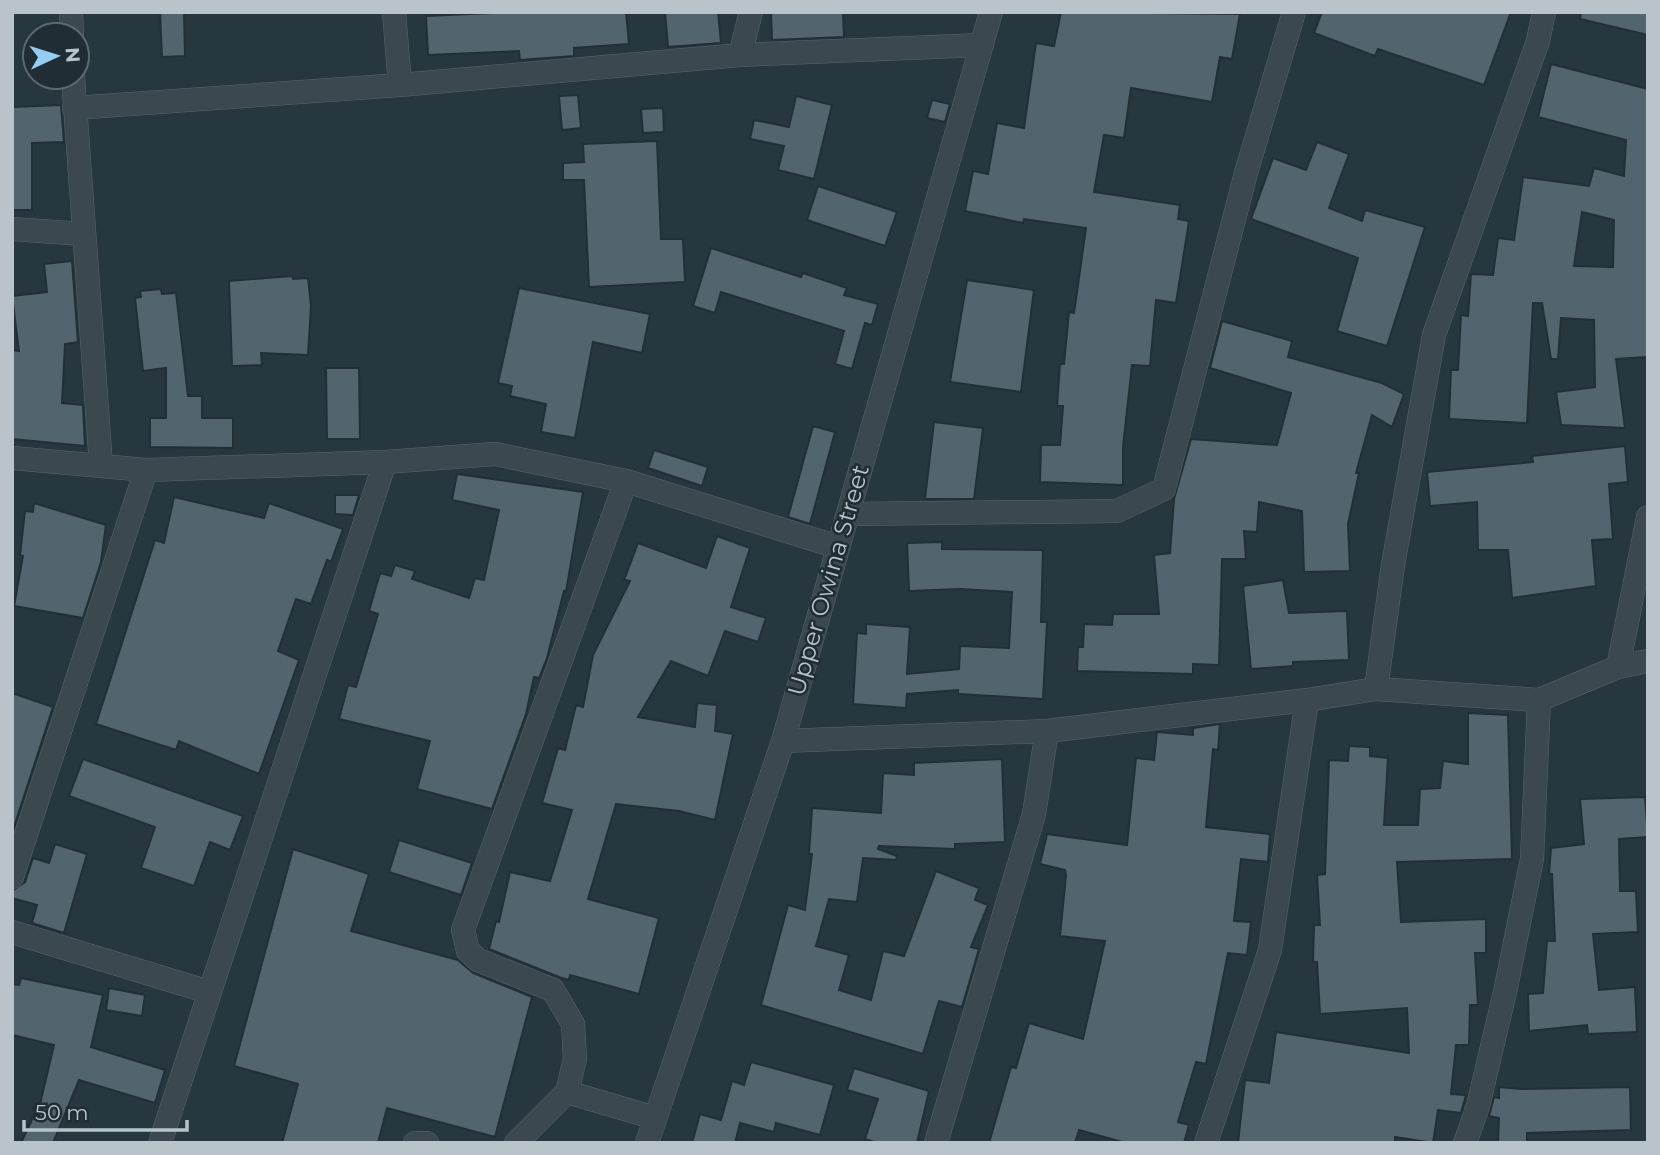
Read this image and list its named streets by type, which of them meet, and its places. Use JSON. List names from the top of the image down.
{
  "streets": {
    "street": ["Upper Owina Street"]
  },
  "scale_bar": "50 m",
  "north": "right"
}
